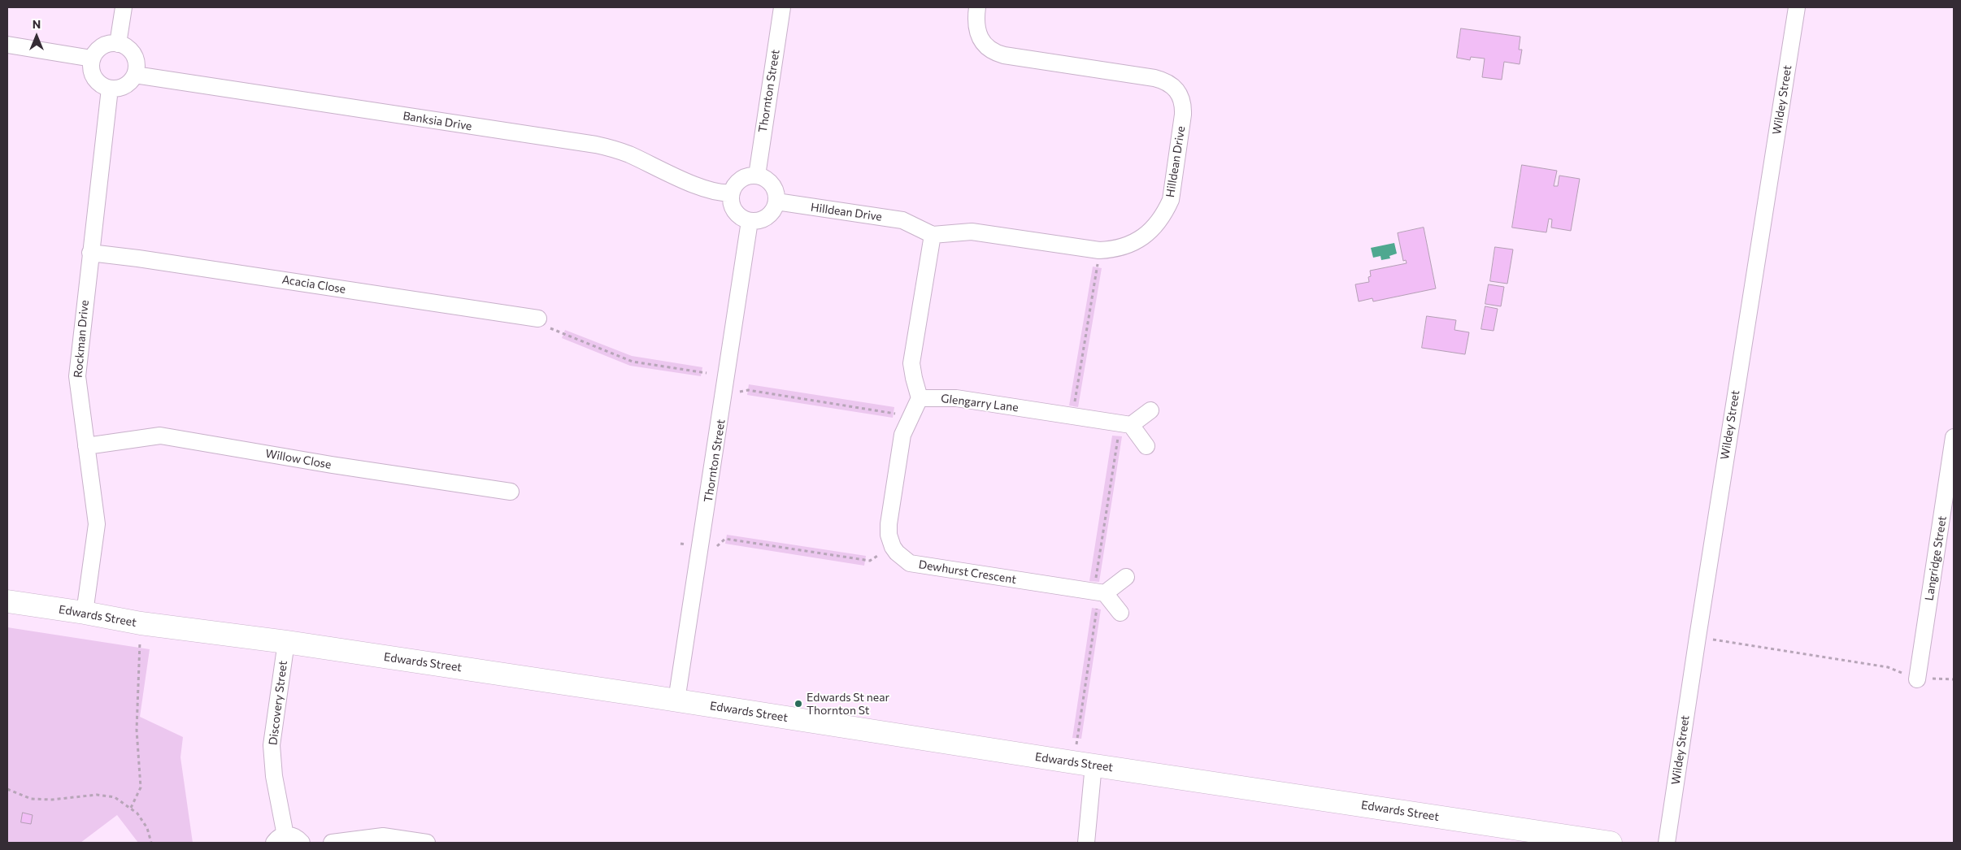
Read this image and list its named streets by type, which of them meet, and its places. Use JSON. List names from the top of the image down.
{
  "streets": {
    "main road": ["Edwards Street"],
    "street": [
      "Thornton Street",
      "Wildey Street",
      "Banksia Drive",
      "Hilldean Drive",
      "Acacia Close",
      "Rockman Drive",
      "Glengarry Lane",
      "Willow Close",
      "Langridge Street",
      "Dewhurst Crescent",
      "Discovery Street"
    ]
  },
  "crossings": [
    ["Thornton Street", "Banksia Drive"],
    ["Thornton Street", "Hilldean Drive"],
    ["Thornton Street", "Edwards Street"],
    ["Banksia Drive", "Hilldean Drive"],
    ["Banksia Drive", "Rockman Drive"],
    ["Acacia Close", "Rockman Drive"],
    ["Rockman Drive", "Willow Close"],
    ["Rockman Drive", "Edwards Street"],
    ["Edwards Street", "Discovery Street"]
  ],
  "places": ["Edwards St near Thornton St"],
  "north": "top"
}
